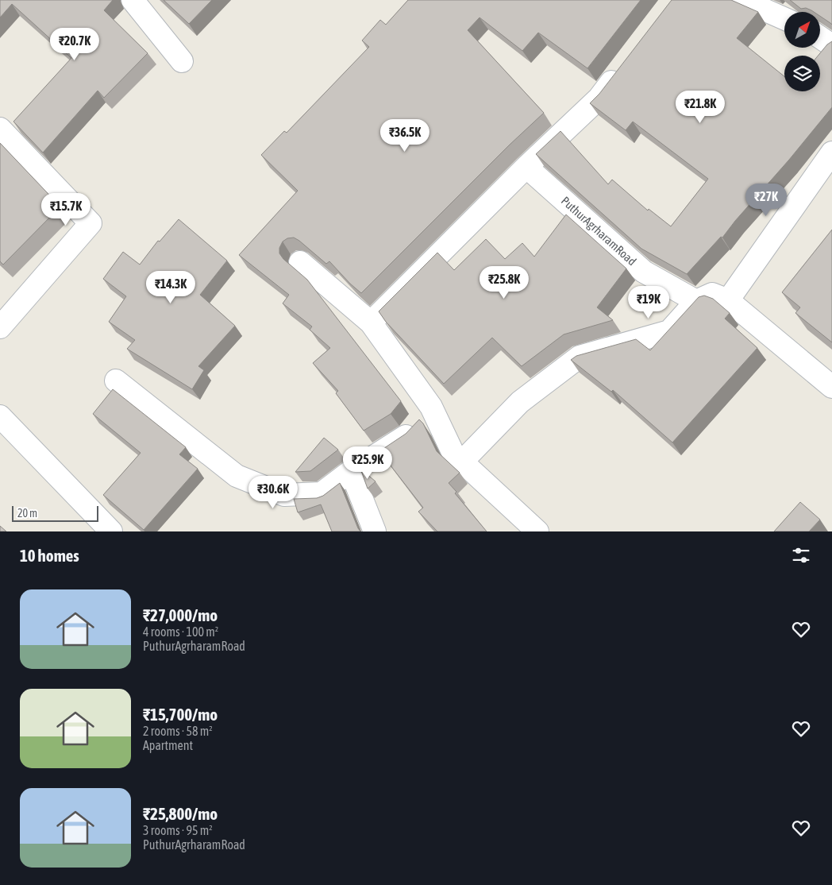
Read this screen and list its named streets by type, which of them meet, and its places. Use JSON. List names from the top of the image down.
{
  "streets": {
    "street": ["PuthurAgrharamRoad"]
  },
  "scale_bar": "20 m",
  "north": "top right",
  "page": {
    "price": [
      "₹20.7K",
      "₹21.8K",
      "₹36.5K",
      "₹27K",
      "₹15.7K",
      "₹25.8K",
      "₹14.3K",
      "₹19K",
      "₹25.9K",
      "₹30.6K"
    ],
    "scale": "20 m",
    "heading": "10 homes",
    "list": [
      {
        "name": "₹27,000/mo",
        "note": "4 rooms · 100 m² · PuthurAgrharamRoad"
      },
      {
        "name": "₹15,700/mo",
        "note": "2 rooms · 58 m² · Apartment"
      },
      {
        "name": "₹25,800/mo",
        "note": "3 rooms · 95 m² · PuthurAgrharamRoad"
      }
    ]
  }
}
